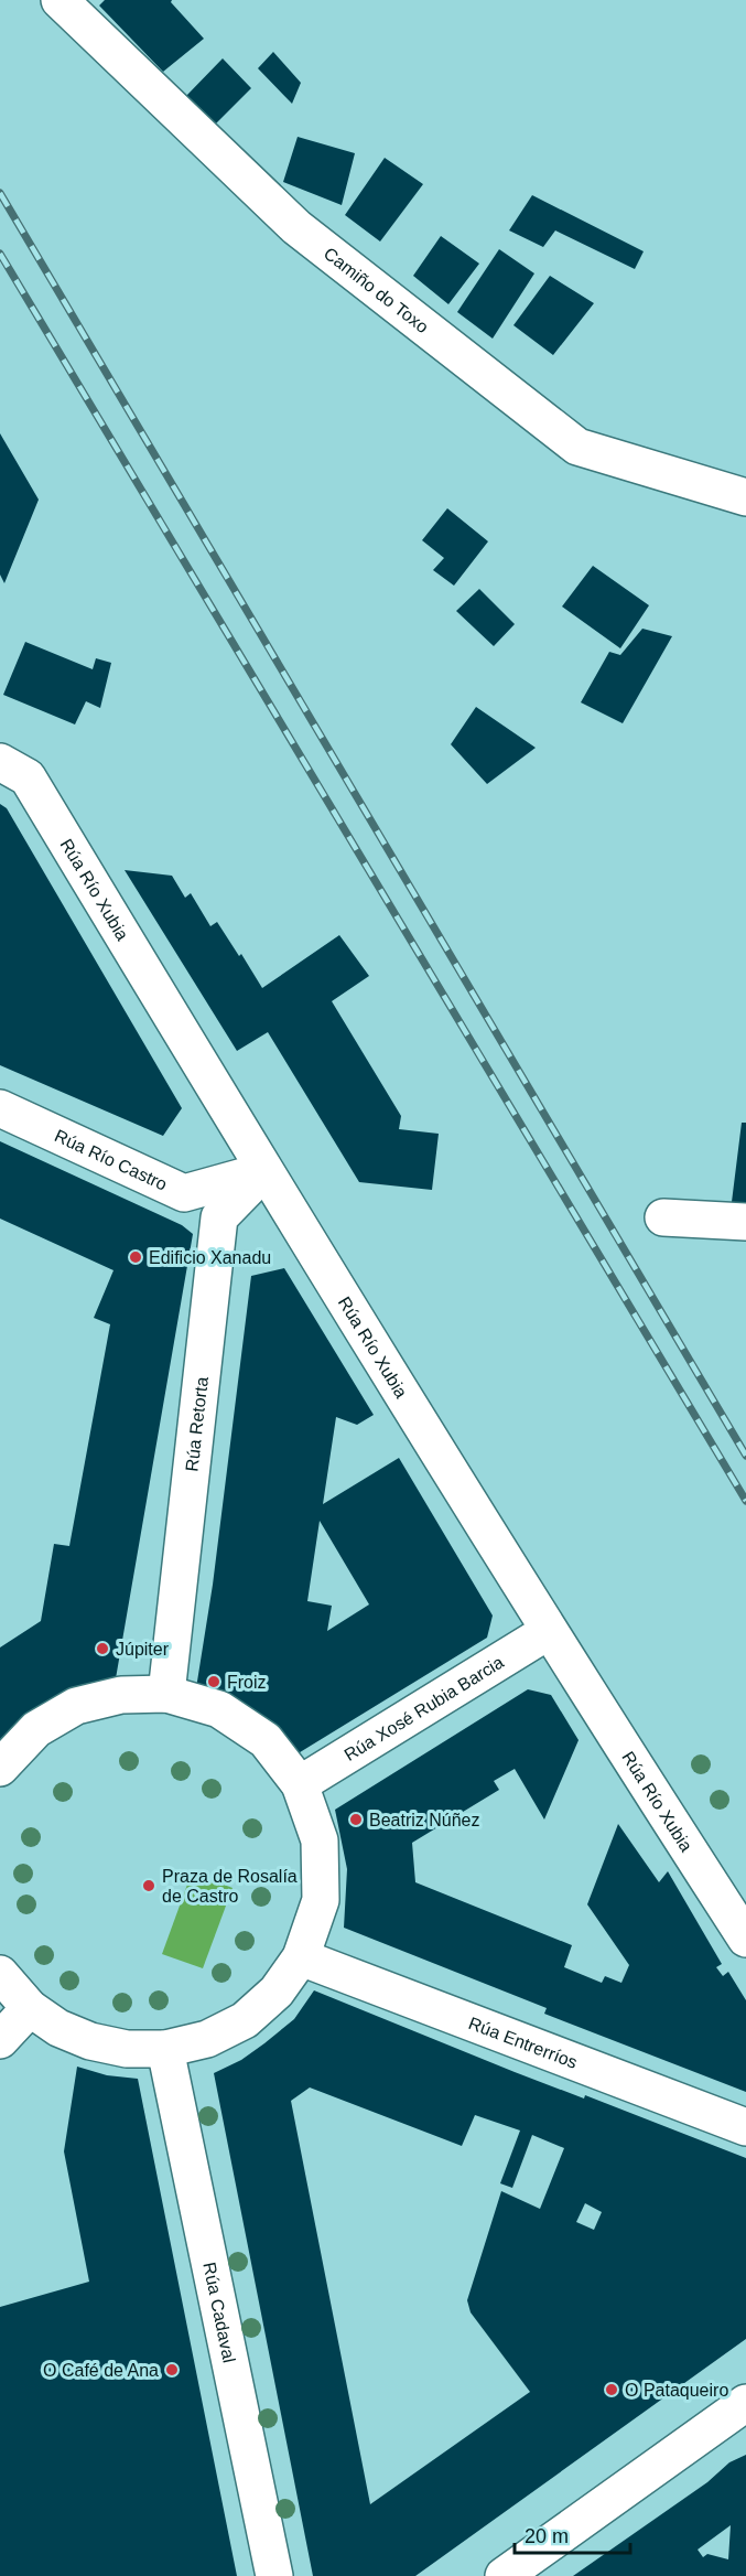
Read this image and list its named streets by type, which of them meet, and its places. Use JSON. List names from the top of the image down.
{
  "streets": {
    "street": [
      "Camiño do Toxo",
      "Rúa Río Xubia",
      "Rúa Río Castro",
      "Rúa Retorta",
      "Rúa Xosé Rubia Barcia",
      "Rúa Entrerríos",
      "Rúa Cadaval"
    ]
  },
  "crossings": [
    ["Rúa Río Xubia", "Rúa Río Castro"],
    ["Rúa Río Xubia", "Rúa Retorta"],
    ["Rúa Río Xubia", "Rúa Xosé Rubia Barcia"],
    ["Rúa Río Castro", "Rúa Retorta"]
  ],
  "places": [
    "Edificio Xanadu",
    "Júpiter",
    "Froiz",
    "Beatriz Núñez",
    "Praza de Rosalía de Castro",
    "O Café de Ana",
    "O Pataqueiro"
  ],
  "scale_bar": "20 m"
}
